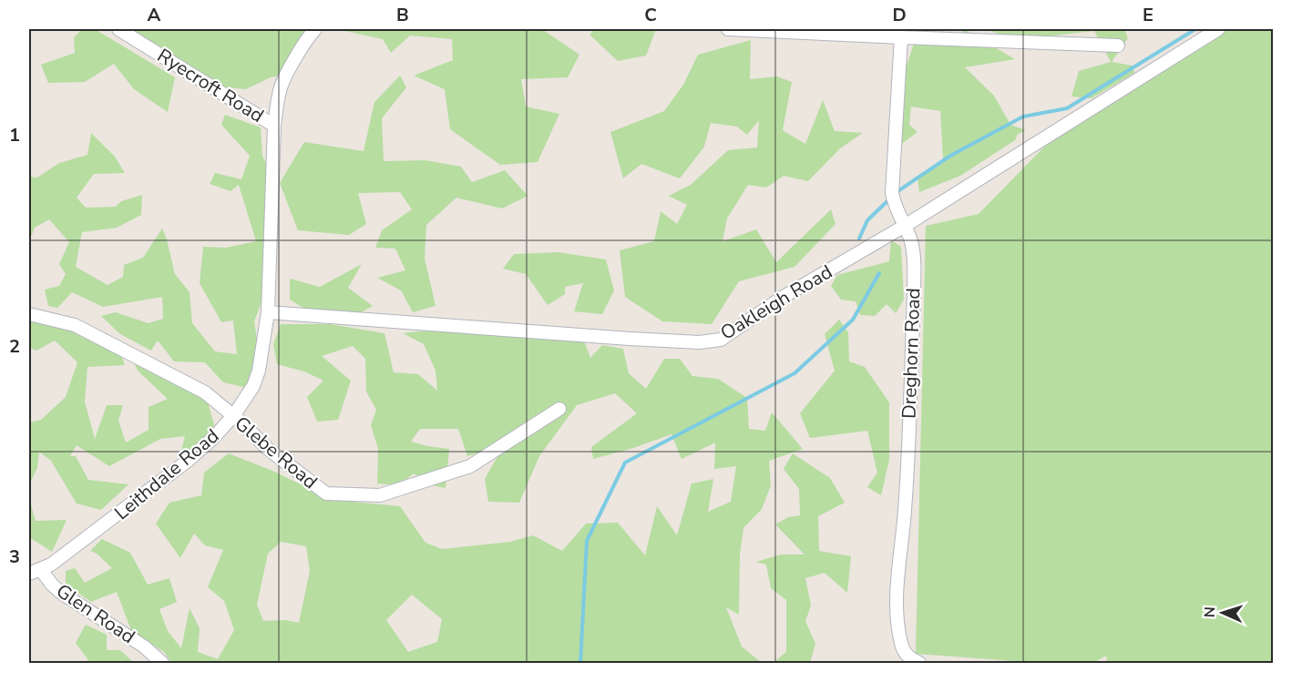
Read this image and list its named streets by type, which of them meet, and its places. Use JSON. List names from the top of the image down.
{
  "streets": {
    "street": [
      "Ryecroft Road",
      "Oakleigh Road",
      "Dreghorn Road",
      "Glebe Road",
      "Leithdale Road",
      "Glen Road"
    ]
  },
  "crossings": [
    ["Ryecroft Road", "Leithdale Road"],
    ["Oakleigh Road", "Dreghorn Road"],
    ["Oakleigh Road", "Leithdale Road"],
    ["Glebe Road", "Leithdale Road"],
    ["Leithdale Road", "Glen Road"]
  ],
  "north": "left",
  "grid": {
    "columns": [
      "A",
      "B",
      "C",
      "D",
      "E"
    ],
    "rows": ["1", "2", "3"]
  }
}
